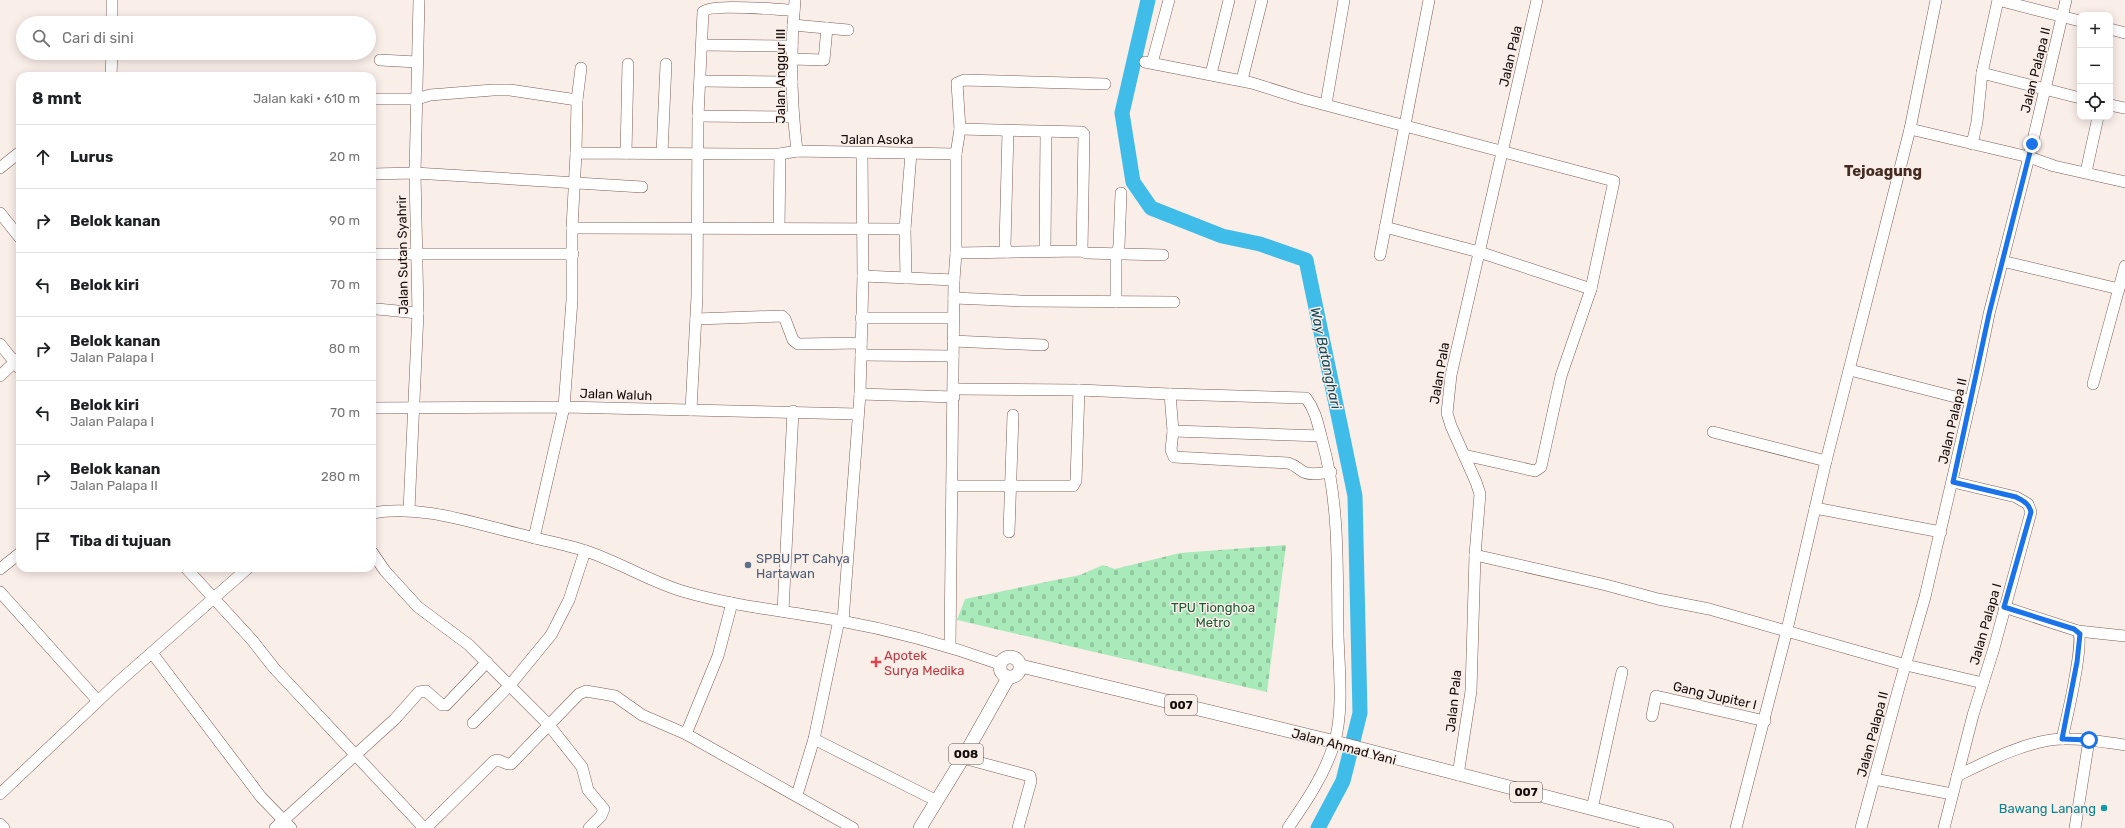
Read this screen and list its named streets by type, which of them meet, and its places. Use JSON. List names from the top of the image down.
{
  "streets": {
    "main road": ["007", "Jalan Ahmad Yani", "008"],
    "street": [
      "Jalan Pala",
      "Jalan Palapa II",
      "Jalan Anggur III",
      "Jalan Asoka",
      "Jalan Sutan Syahrir",
      "Jalan Waluh",
      "Jalan Palapa I",
      "Gang Jupiter I"
    ]
  },
  "crossings": [
    ["Jalan Pala", "Jalan Ahmad Yani"],
    ["Jalan Palapa II", "Jalan Palapa I"],
    ["Jalan Anggur III", "Jalan Asoka"],
    ["Jalan Sutan Syahrir", "Jalan Waluh"],
    ["Jalan Ahmad Yani", "008"]
  ],
  "districts": ["Tejoagung"],
  "water": ["Way Batanghari"],
  "parks": ["TPU Tionghoa Metro"],
  "places": {
    "other": ["SPBU PT Cahya Hartawan", "Bawang Lanang"],
    "health": ["Apotek Surya Medika"]
  },
  "page": {
    "map_buttons": ["+", "−"],
    "search": "Cari di sini",
    "heading": ["8 mnt", "Jalan kaki · 610 m"],
    "list": [
      ["Lurus", "20 m"],
      ["Belok kanan", "90 m"],
      ["Belok kiri", "70 m"],
      ["Belok kanan", "Jalan Palapa I", "80 m"],
      ["Belok kiri", "Jalan Palapa I", "70 m"],
      ["Belok kanan", "Jalan Palapa II", "280 m"],
      "Tiba di tujuan"
    ]
  }
}
